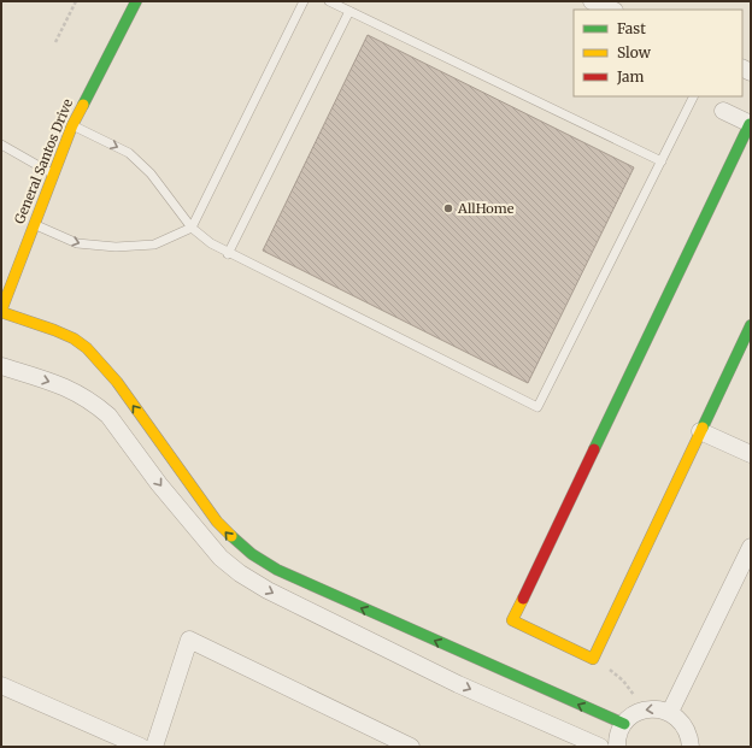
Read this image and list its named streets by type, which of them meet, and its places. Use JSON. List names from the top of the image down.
{
  "streets": {
    "main road": ["General Santos Drive"]
  },
  "places": ["AllHome"],
  "legend": ["Fast", "Slow", "Jam"]
}
